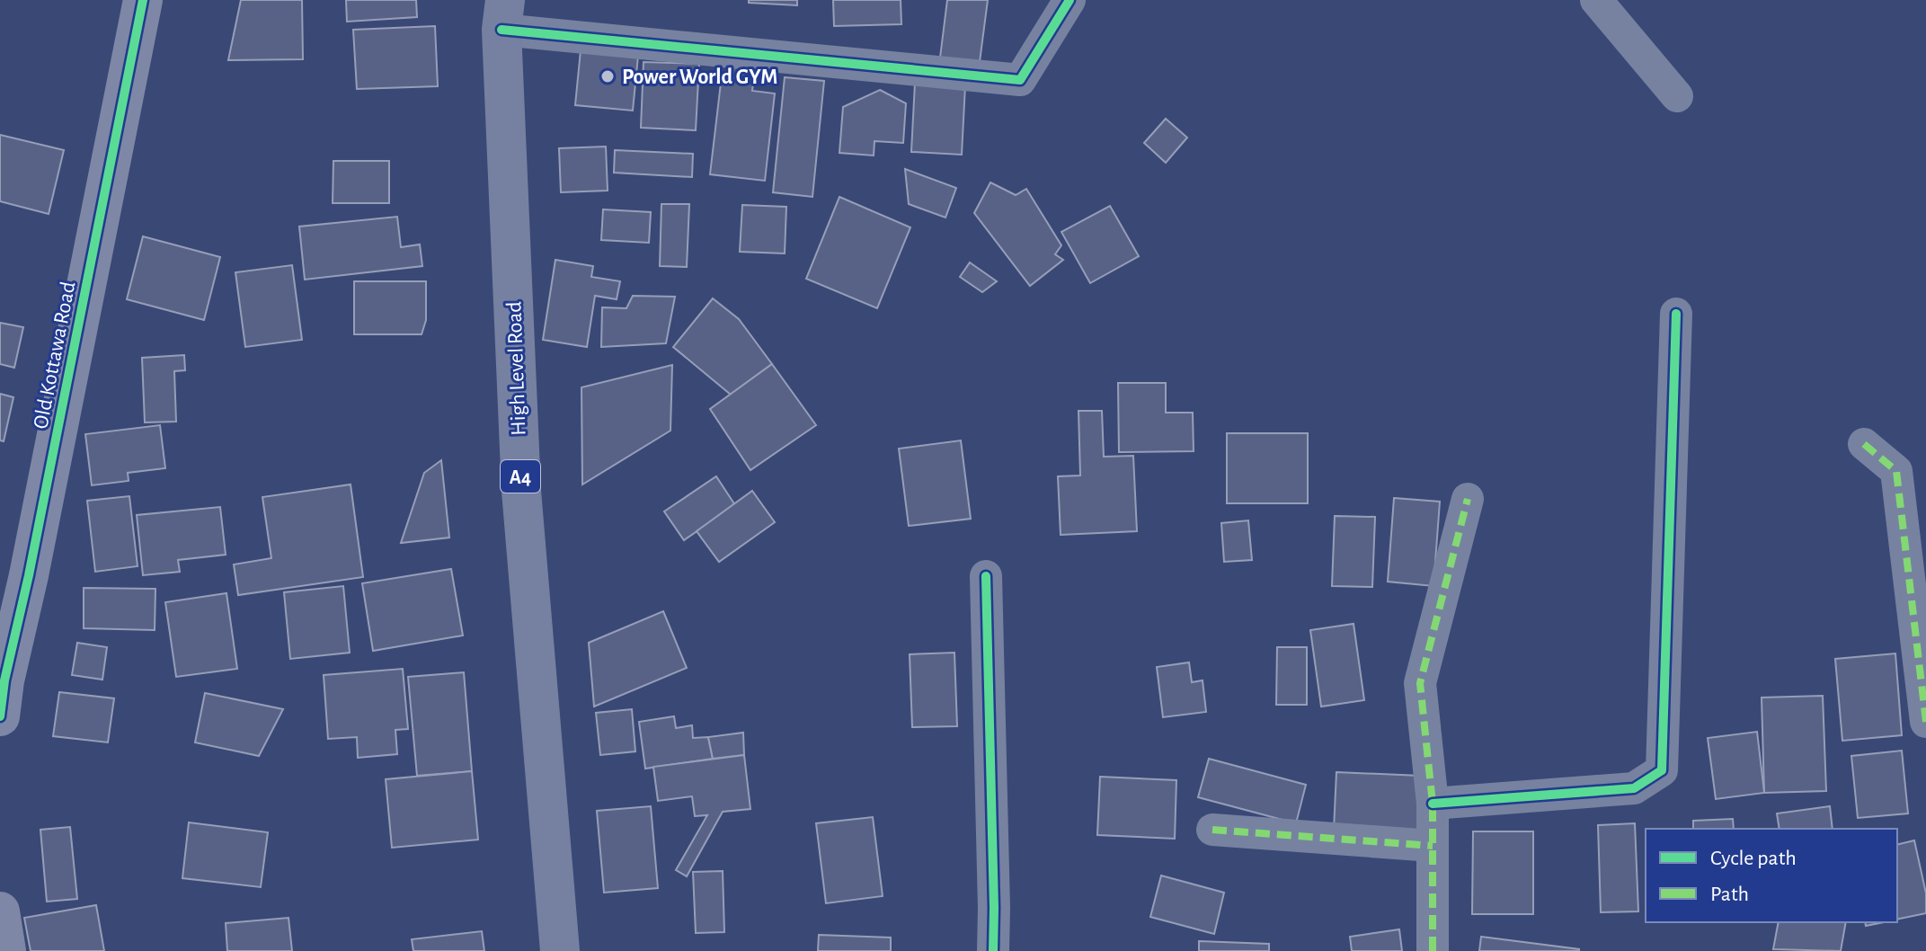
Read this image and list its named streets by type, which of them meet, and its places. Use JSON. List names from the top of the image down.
{
  "streets": {
    "highway": ["High Level Road", "A4"],
    "street": ["Old Kottawa Road"]
  },
  "places": ["Power World GYM"],
  "legend": ["Cycle path", "Path"]
}
